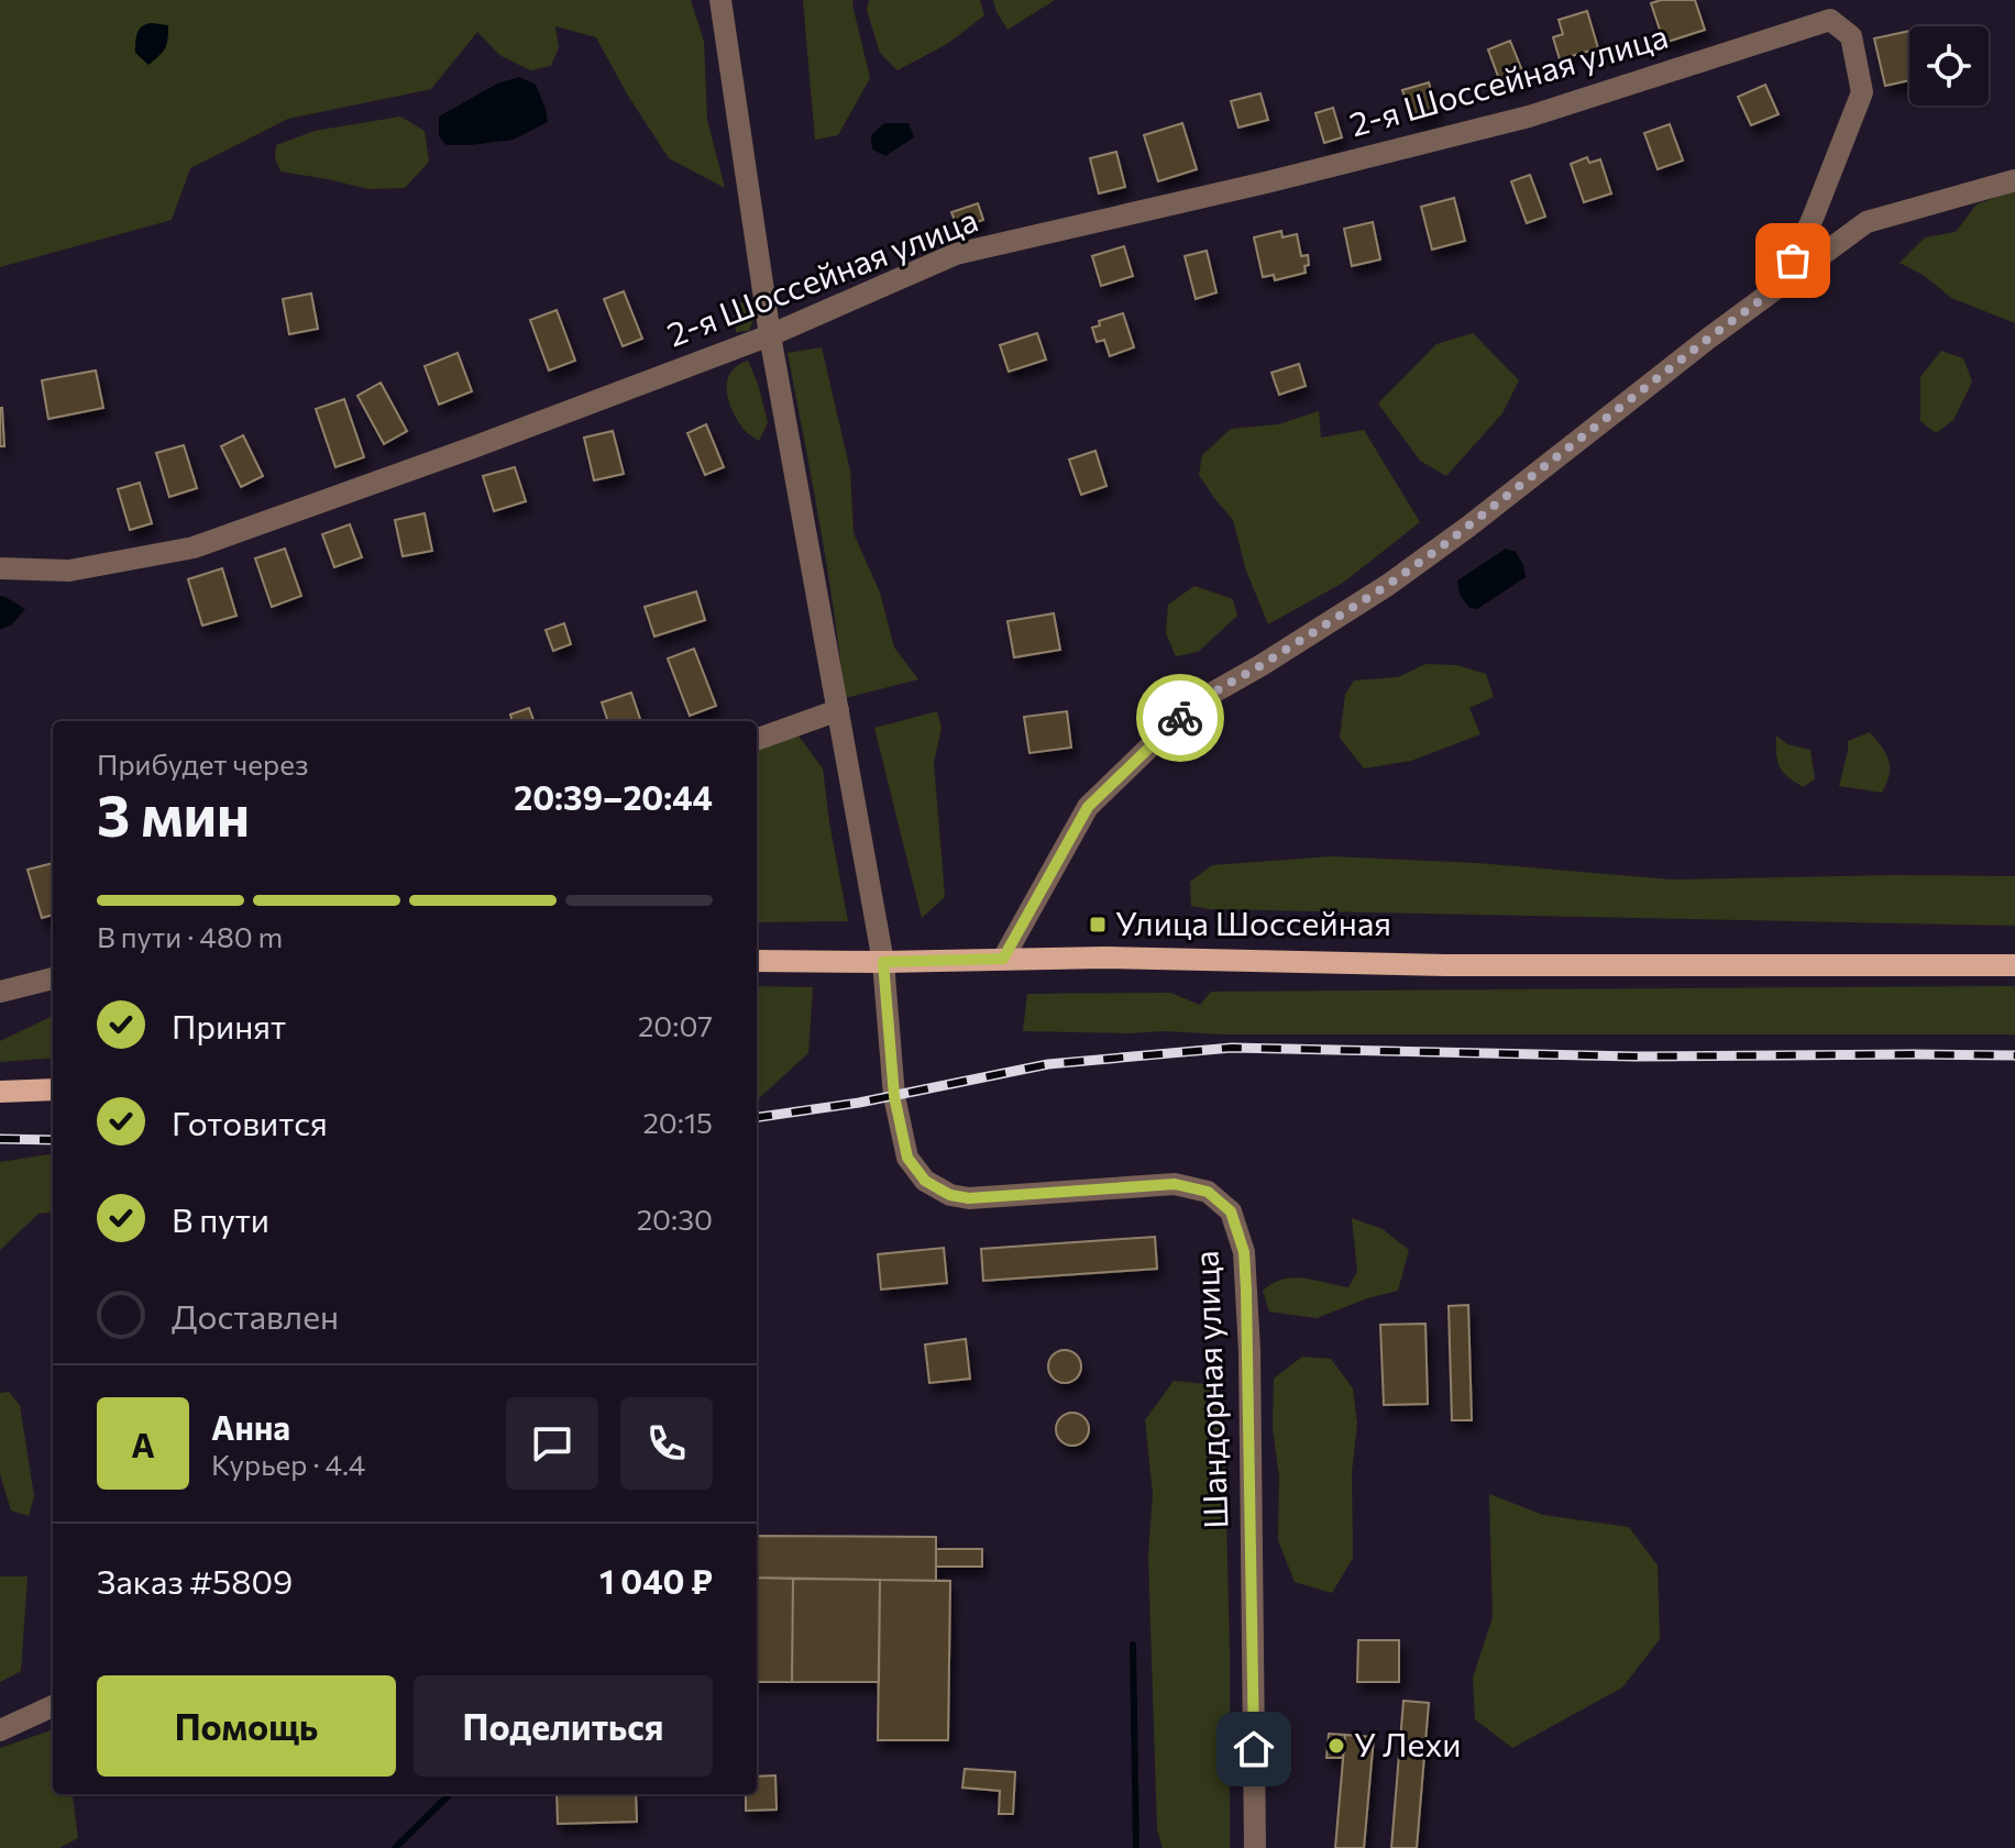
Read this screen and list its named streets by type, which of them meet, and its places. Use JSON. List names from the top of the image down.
{
  "streets": {
    "street": ["2-я Шоссейная улица", "Шандорная улица"]
  },
  "crossings": [
    ["2-я Шоссейная улица", "Шандорная улица"]
  ],
  "places": {
    "transit": ["Улица Шоссейная"],
    "other": ["У Лехи"]
  },
  "page": {
    "heading": ["3 мин", "Прибудет через", "20:39–20:44"],
    "panel": [
      "Анна",
      "Курьер · 4.4",
      "Заказ #5809",
      "1 040 ₽"
    ],
    "bar": "В пути · 480 m",
    "list": [
      ["Принят", "20:07"],
      ["Готовится", "20:15"],
      ["В пути", "20:30"],
      "Доставлен"
    ],
    "round": "А",
    "buttons": ["Помощь", "Поделиться"]
  }
}
